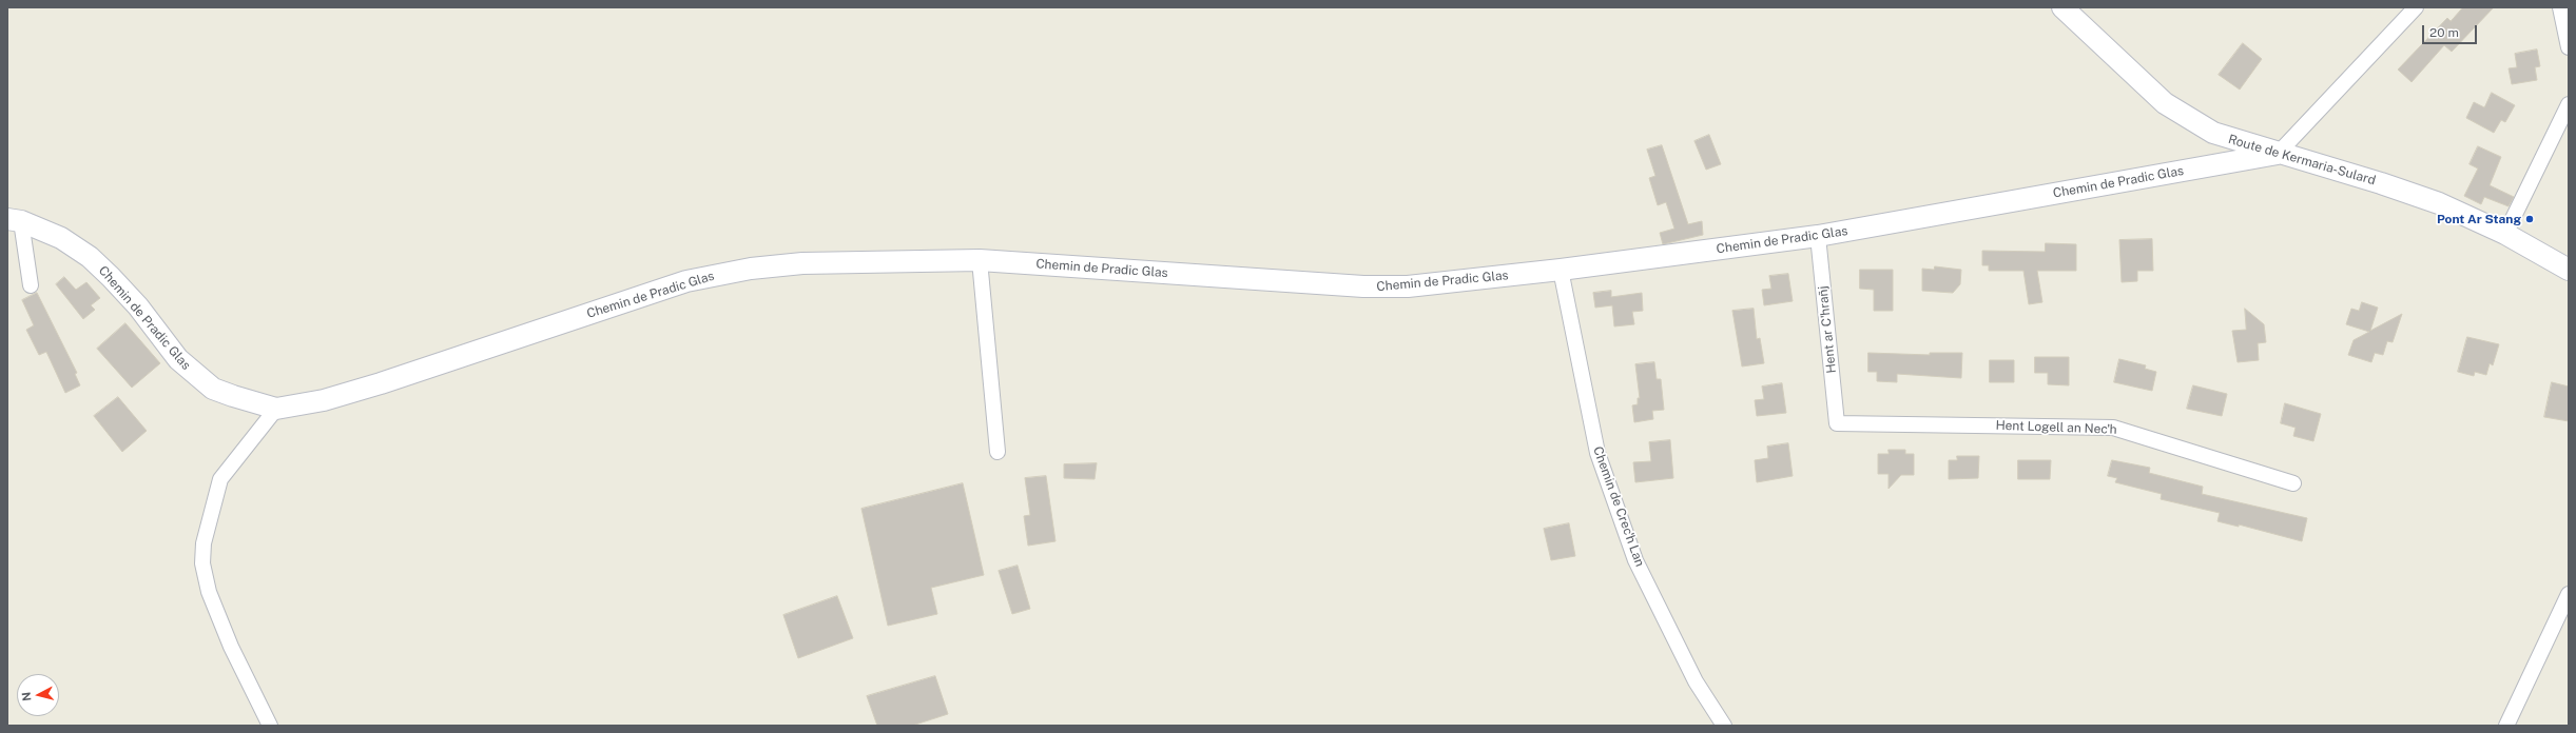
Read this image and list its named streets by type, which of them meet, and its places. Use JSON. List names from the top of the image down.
{
  "streets": {
    "street": [
      "Route de Kermaria-Sulard",
      "Chemin de Pradic Glas",
      "Hent ar C'hrañj",
      "Hent Logell an Nec'h",
      "Chemin de Crec'h Lan"
    ]
  },
  "crossings": [
    ["Route de Kermaria-Sulard", "Chemin de Pradic Glas"],
    ["Chemin de Pradic Glas", "Hent ar C'hrañj"],
    ["Chemin de Pradic Glas", "Chemin de Crec'h Lan"],
    ["Hent ar C'hrañj", "Hent Logell an Nec'h"]
  ],
  "places": ["Pont Ar Stang"],
  "scale_bar": "20 m",
  "north": "left"
}
